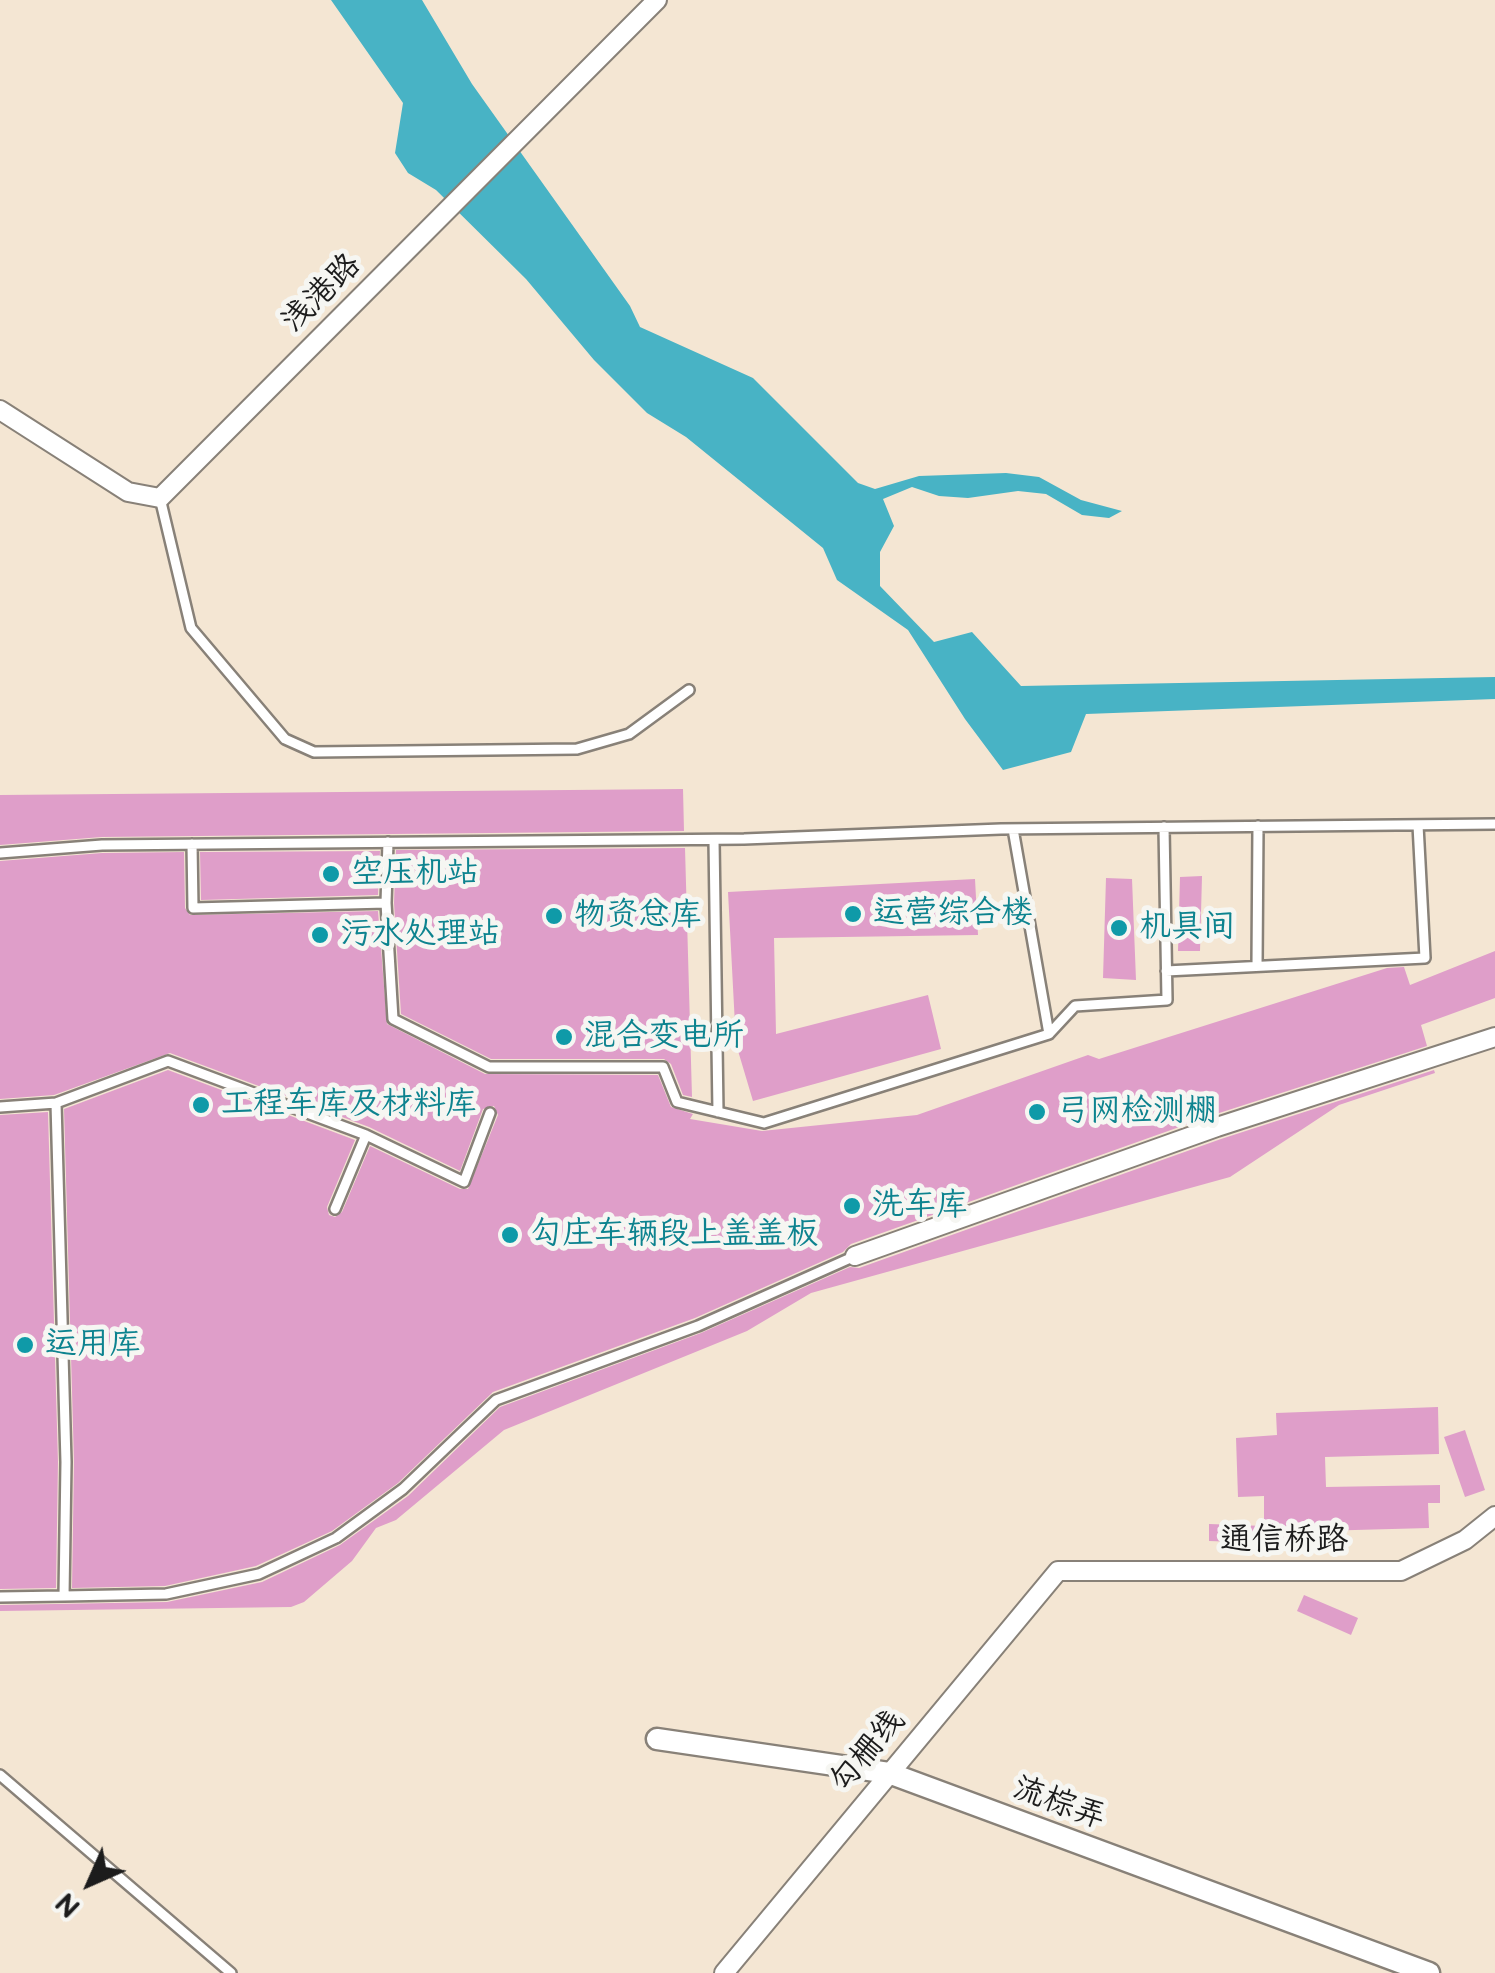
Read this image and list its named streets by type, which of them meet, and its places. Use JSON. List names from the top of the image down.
{
  "streets": {
    "street": [
      "浅港路",
      "通信桥路",
      "勾栅线",
      "流棕弄"
    ]
  },
  "crossings": [
    ["通信桥路", "勾栅线"],
    ["勾栅线", "流棕弄"]
  ],
  "places": [
    "空压机站",
    "运营综合楼",
    "物资总库",
    "机具间",
    "污水处理站",
    "混合变电所",
    "工程车库及材料库",
    "弓网检测棚",
    "洗车库",
    "勾庄车辆段上盖盖板",
    "运用库"
  ],
  "north": "bottom left"
}
